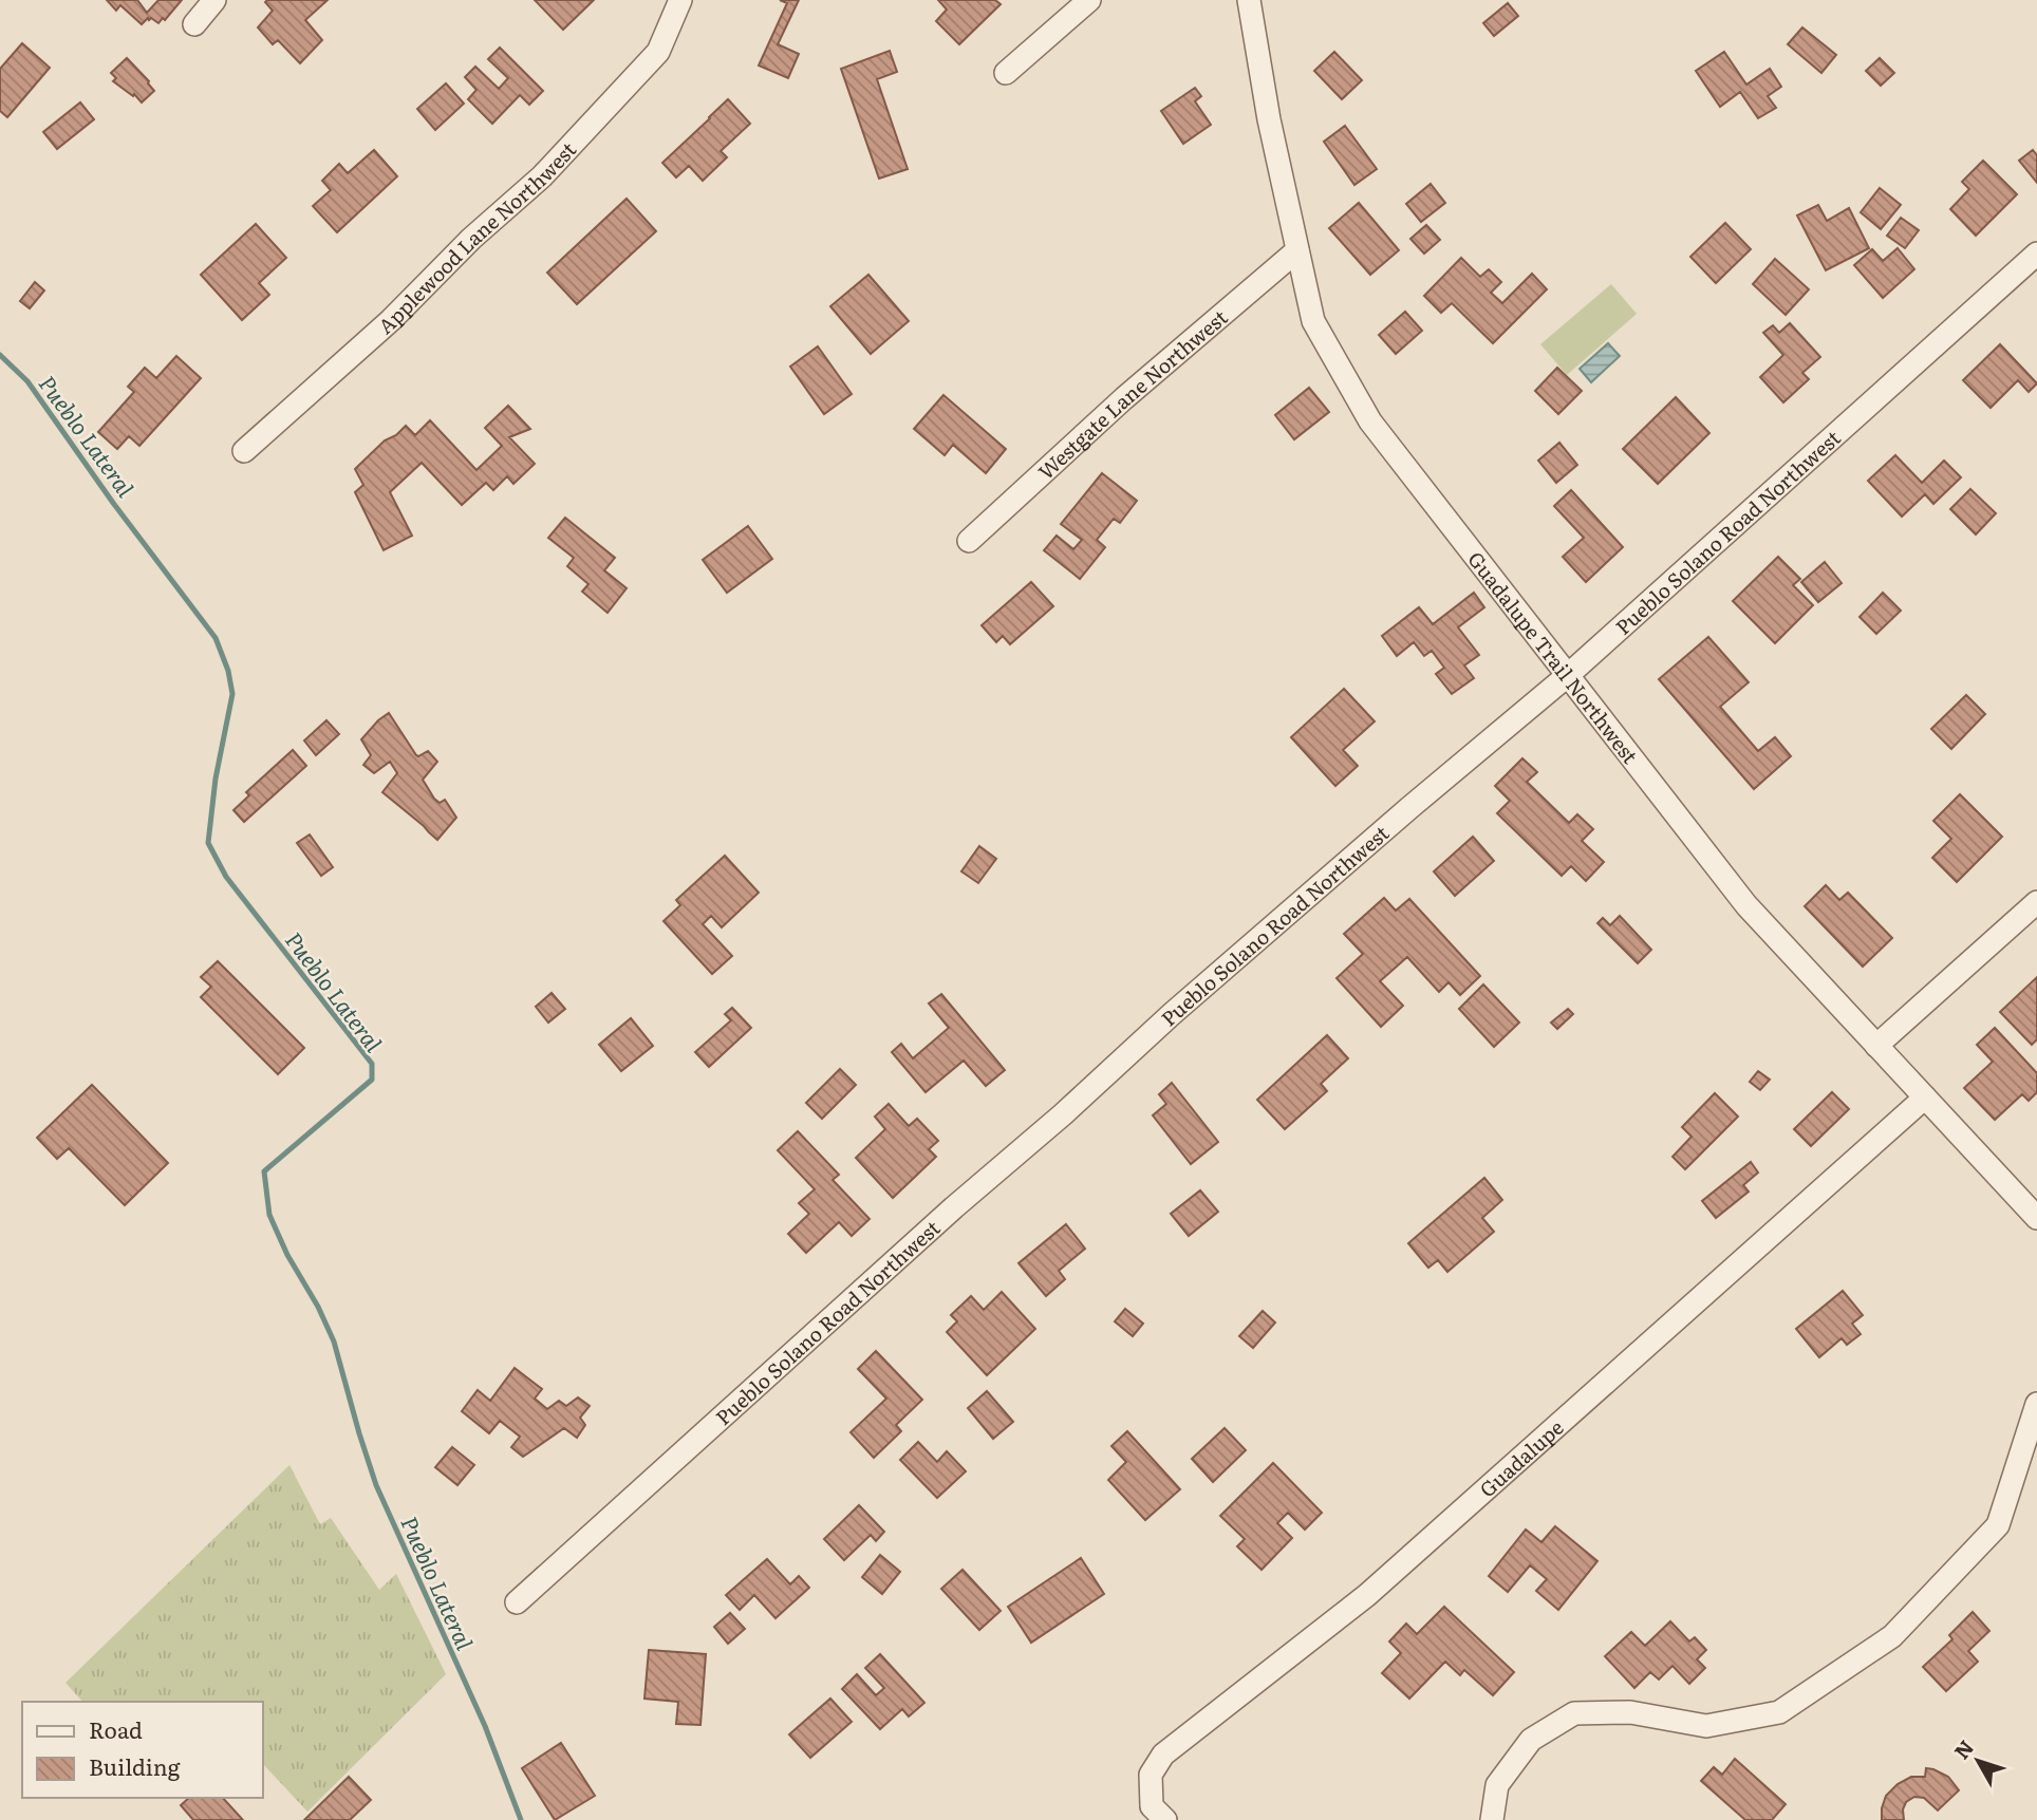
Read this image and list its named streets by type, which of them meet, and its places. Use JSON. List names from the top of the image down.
{
  "streets": {
    "street": [
      "Applewood Lane Northwest",
      "Westgate Lane Northwest",
      "Pueblo Solano Road Northwest",
      "Guadalupe Trail Northwest",
      "Guadalupe"
    ]
  },
  "crossings": [
    ["Westgate Lane Northwest", "Guadalupe Trail Northwest"],
    ["Pueblo Solano Road Northwest", "Guadalupe Trail Northwest"],
    ["Guadalupe Trail Northwest", "Guadalupe"]
  ],
  "water": ["Pueblo Lateral"],
  "legend": ["Road", "Building"],
  "north": "top left"
}
